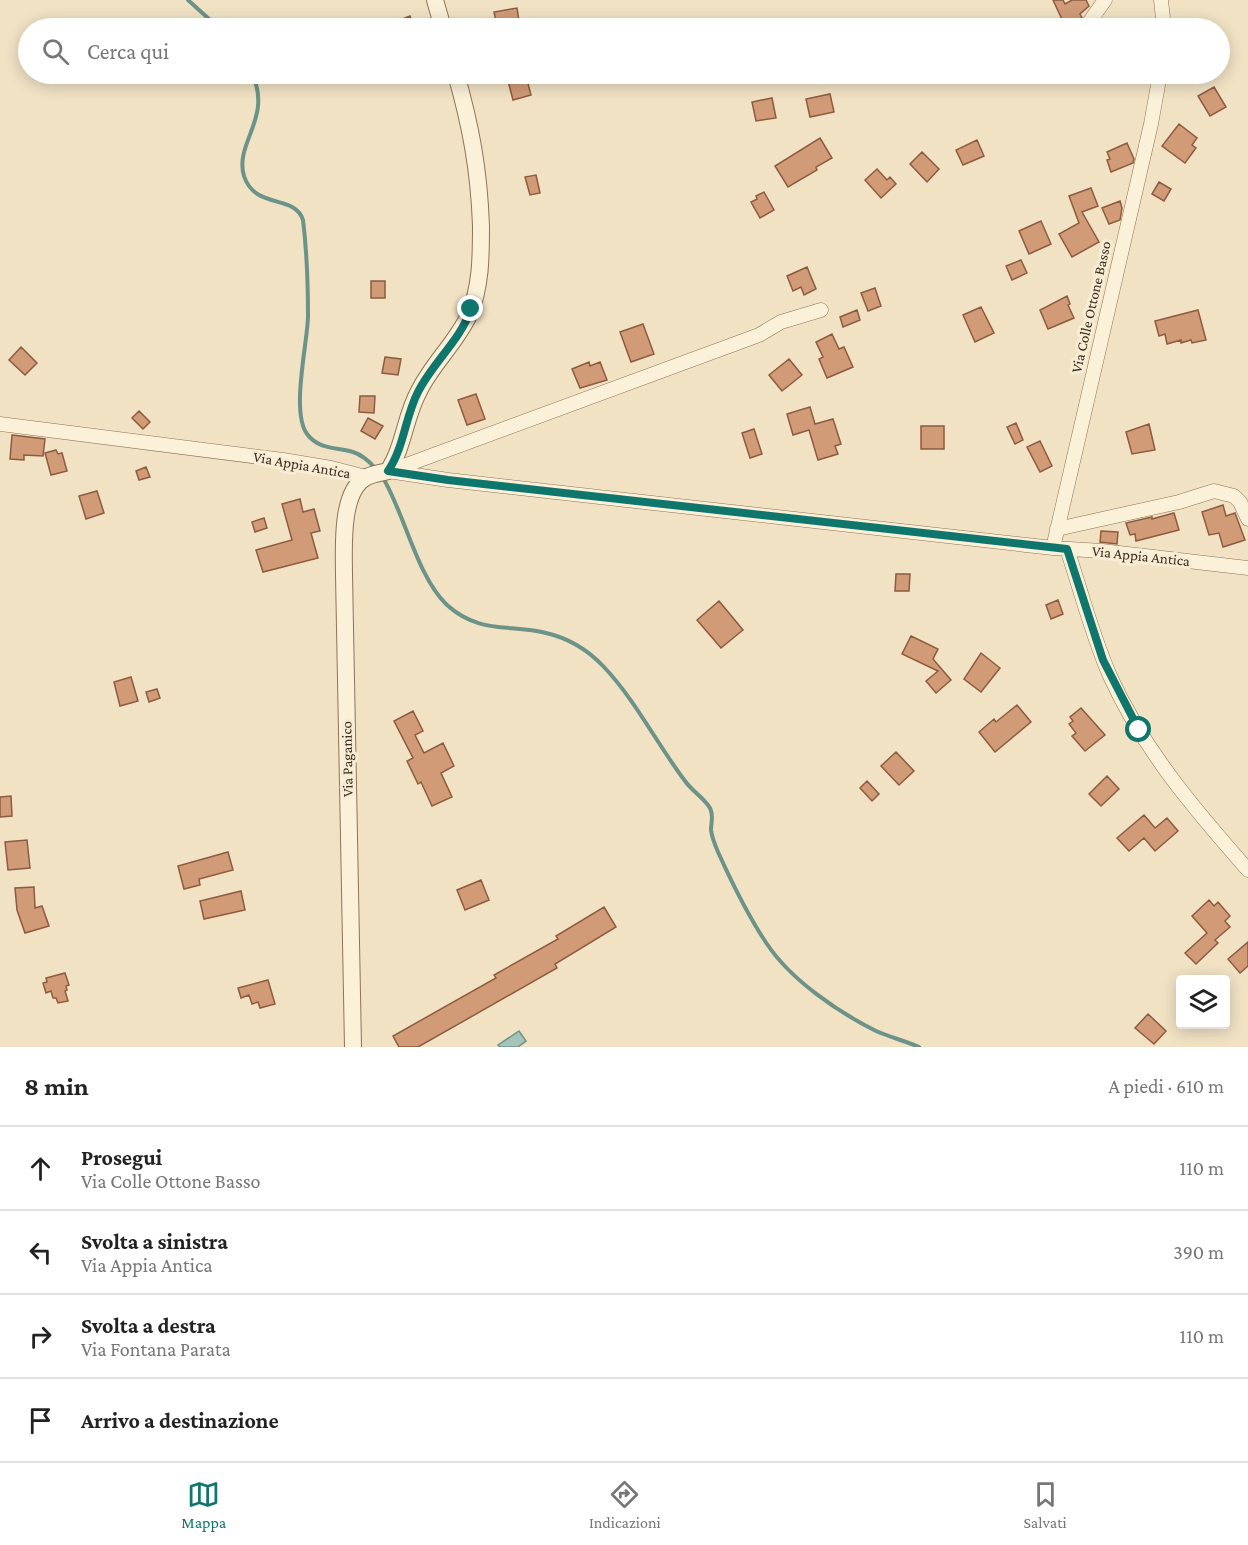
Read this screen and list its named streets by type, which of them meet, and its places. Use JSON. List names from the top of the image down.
{
  "streets": {
    "street": ["Via Colle Ottone Basso", "Via Appia Antica", "Via Paganico"]
  },
  "crossings": [
    ["Via Colle Ottone Basso", "Via Appia Antica"],
    ["Via Appia Antica", "Via Paganico"]
  ],
  "page": {
    "search": "Cerca qui",
    "heading": ["8 min", "A piedi · 610 m"],
    "list": [
      ["Prosegui", "Via Colle Ottone Basso", "110 m"],
      ["Svolta a sinistra", "Via Appia Antica", "390 m"],
      ["Svolta a destra", "Via Fontana Parata", "110 m"],
      "Arrivo a destinazione"
    ],
    "nav": ["Mappa", "Indicazioni", "Salvati"]
  }
}
